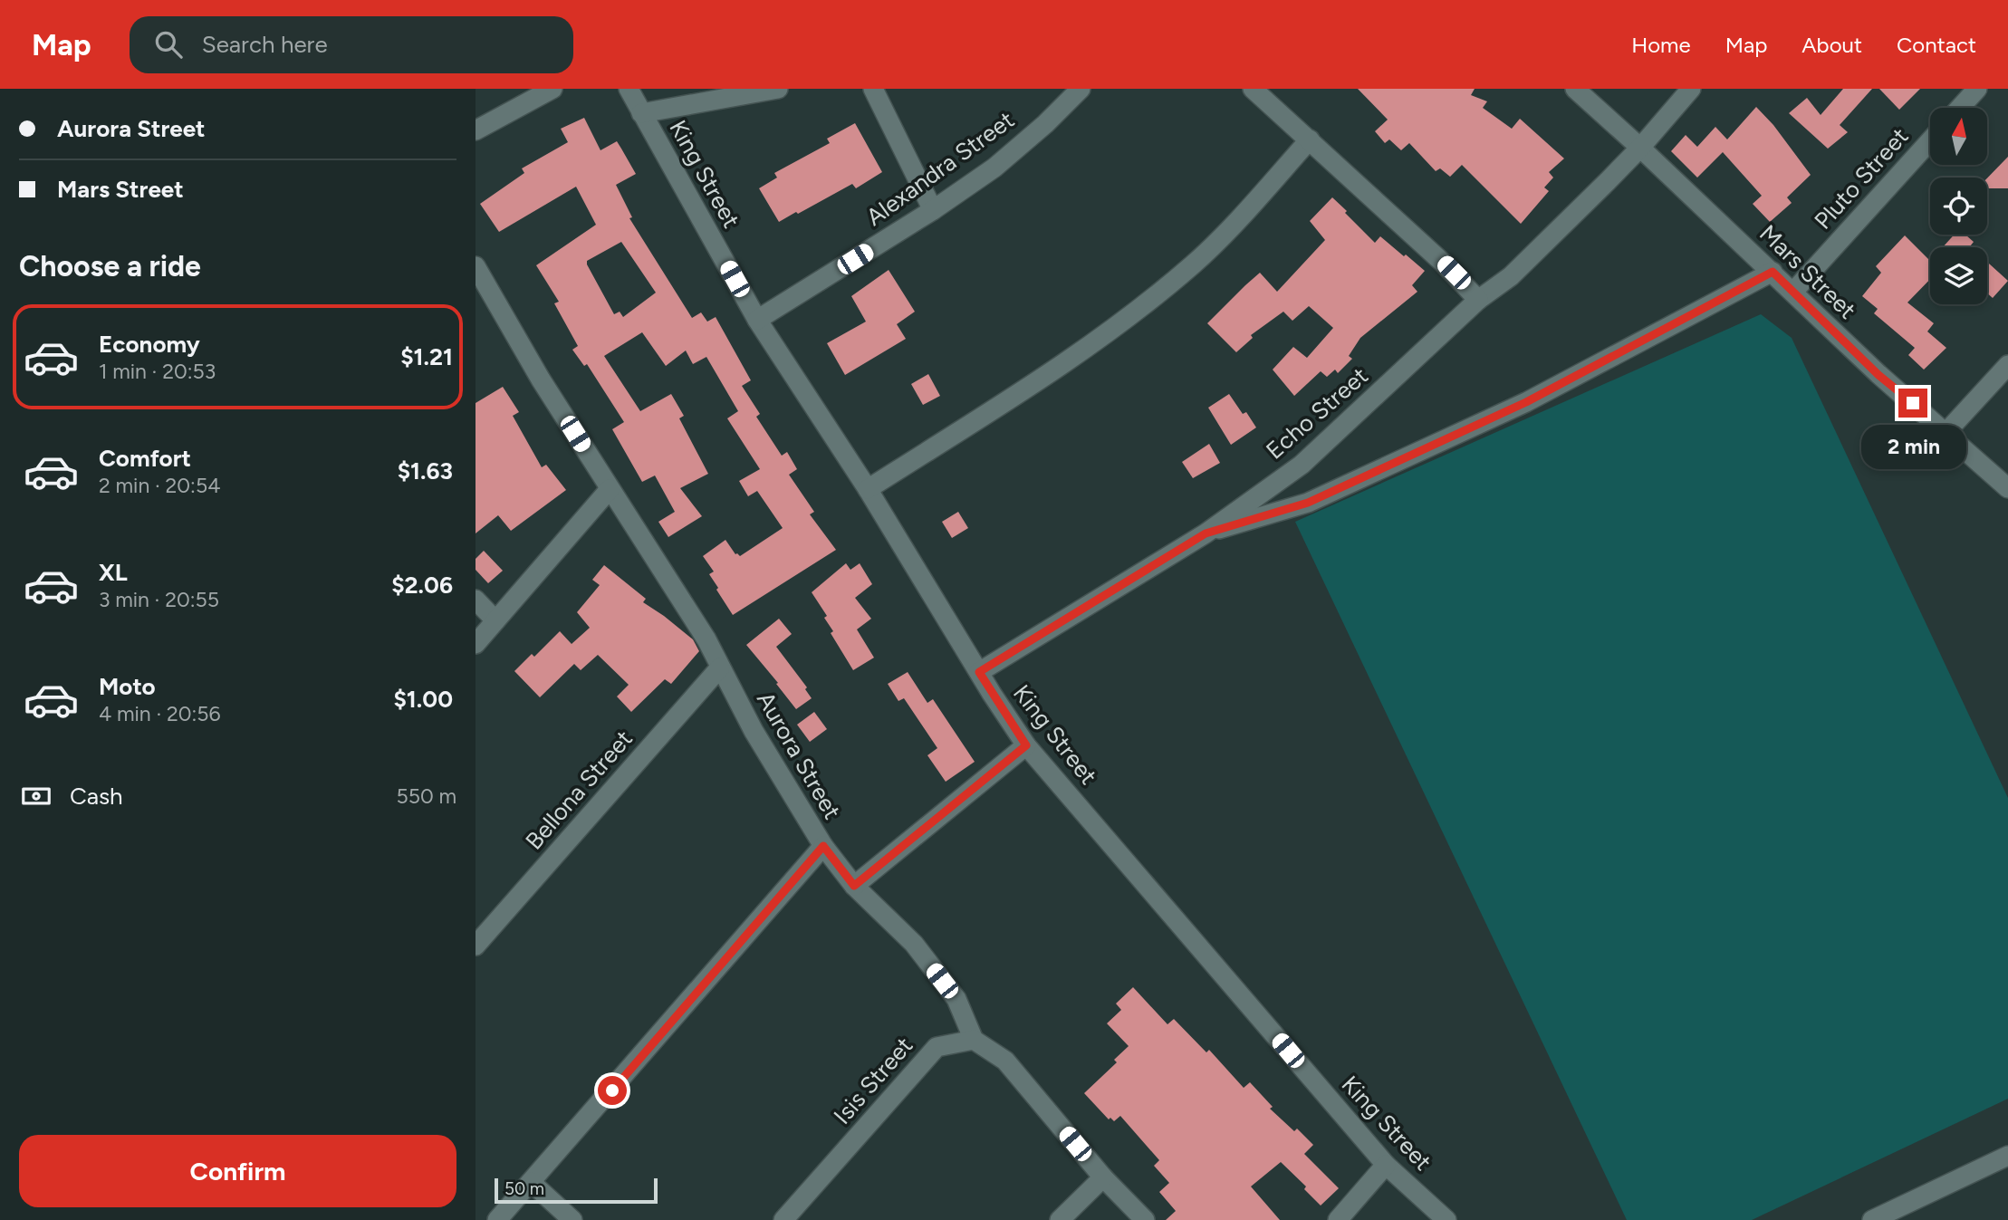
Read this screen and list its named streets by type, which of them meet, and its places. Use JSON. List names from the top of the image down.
{
  "streets": {
    "street": [
      "Alexandra Street",
      "King Street",
      "Pluto Street",
      "Mars Street",
      "Echo Street",
      "Aurora Street",
      "Bellona Street",
      "Isis Street"
    ]
  },
  "crossings": [
    ["Alexandra Street", "King Street"],
    ["King Street", "Echo Street"],
    ["Pluto Street", "Mars Street"],
    ["Mars Street", "Echo Street"],
    ["Aurora Street", "Bellona Street"]
  ],
  "scale_bar": "50 m",
  "north": "top",
  "page": {
    "header": "Map",
    "search": "Search here",
    "nav": [
      "Home",
      "Map",
      "About",
      "Contact"
    ],
    "banner": ["Aurora Street", "Mars Street"],
    "heading": "Choose a ride",
    "list": [
      {
        "name": "Economy",
        "note": "1 min · 20:53",
        "value": "$1.21"
      },
      {
        "name": "Comfort",
        "note": "2 min · 20:54",
        "value": "$1.63"
      },
      {
        "name": "XL",
        "note": "3 min · 20:55",
        "value": "$2.06"
      },
      {
        "name": "Moto",
        "note": "4 min · 20:56",
        "value": "$1.00"
      }
    ],
    "bubble": "2 min",
    "pay": ["Cash", "550 m"],
    "buttons": "Confirm",
    "scale": "50 m"
  }
}
